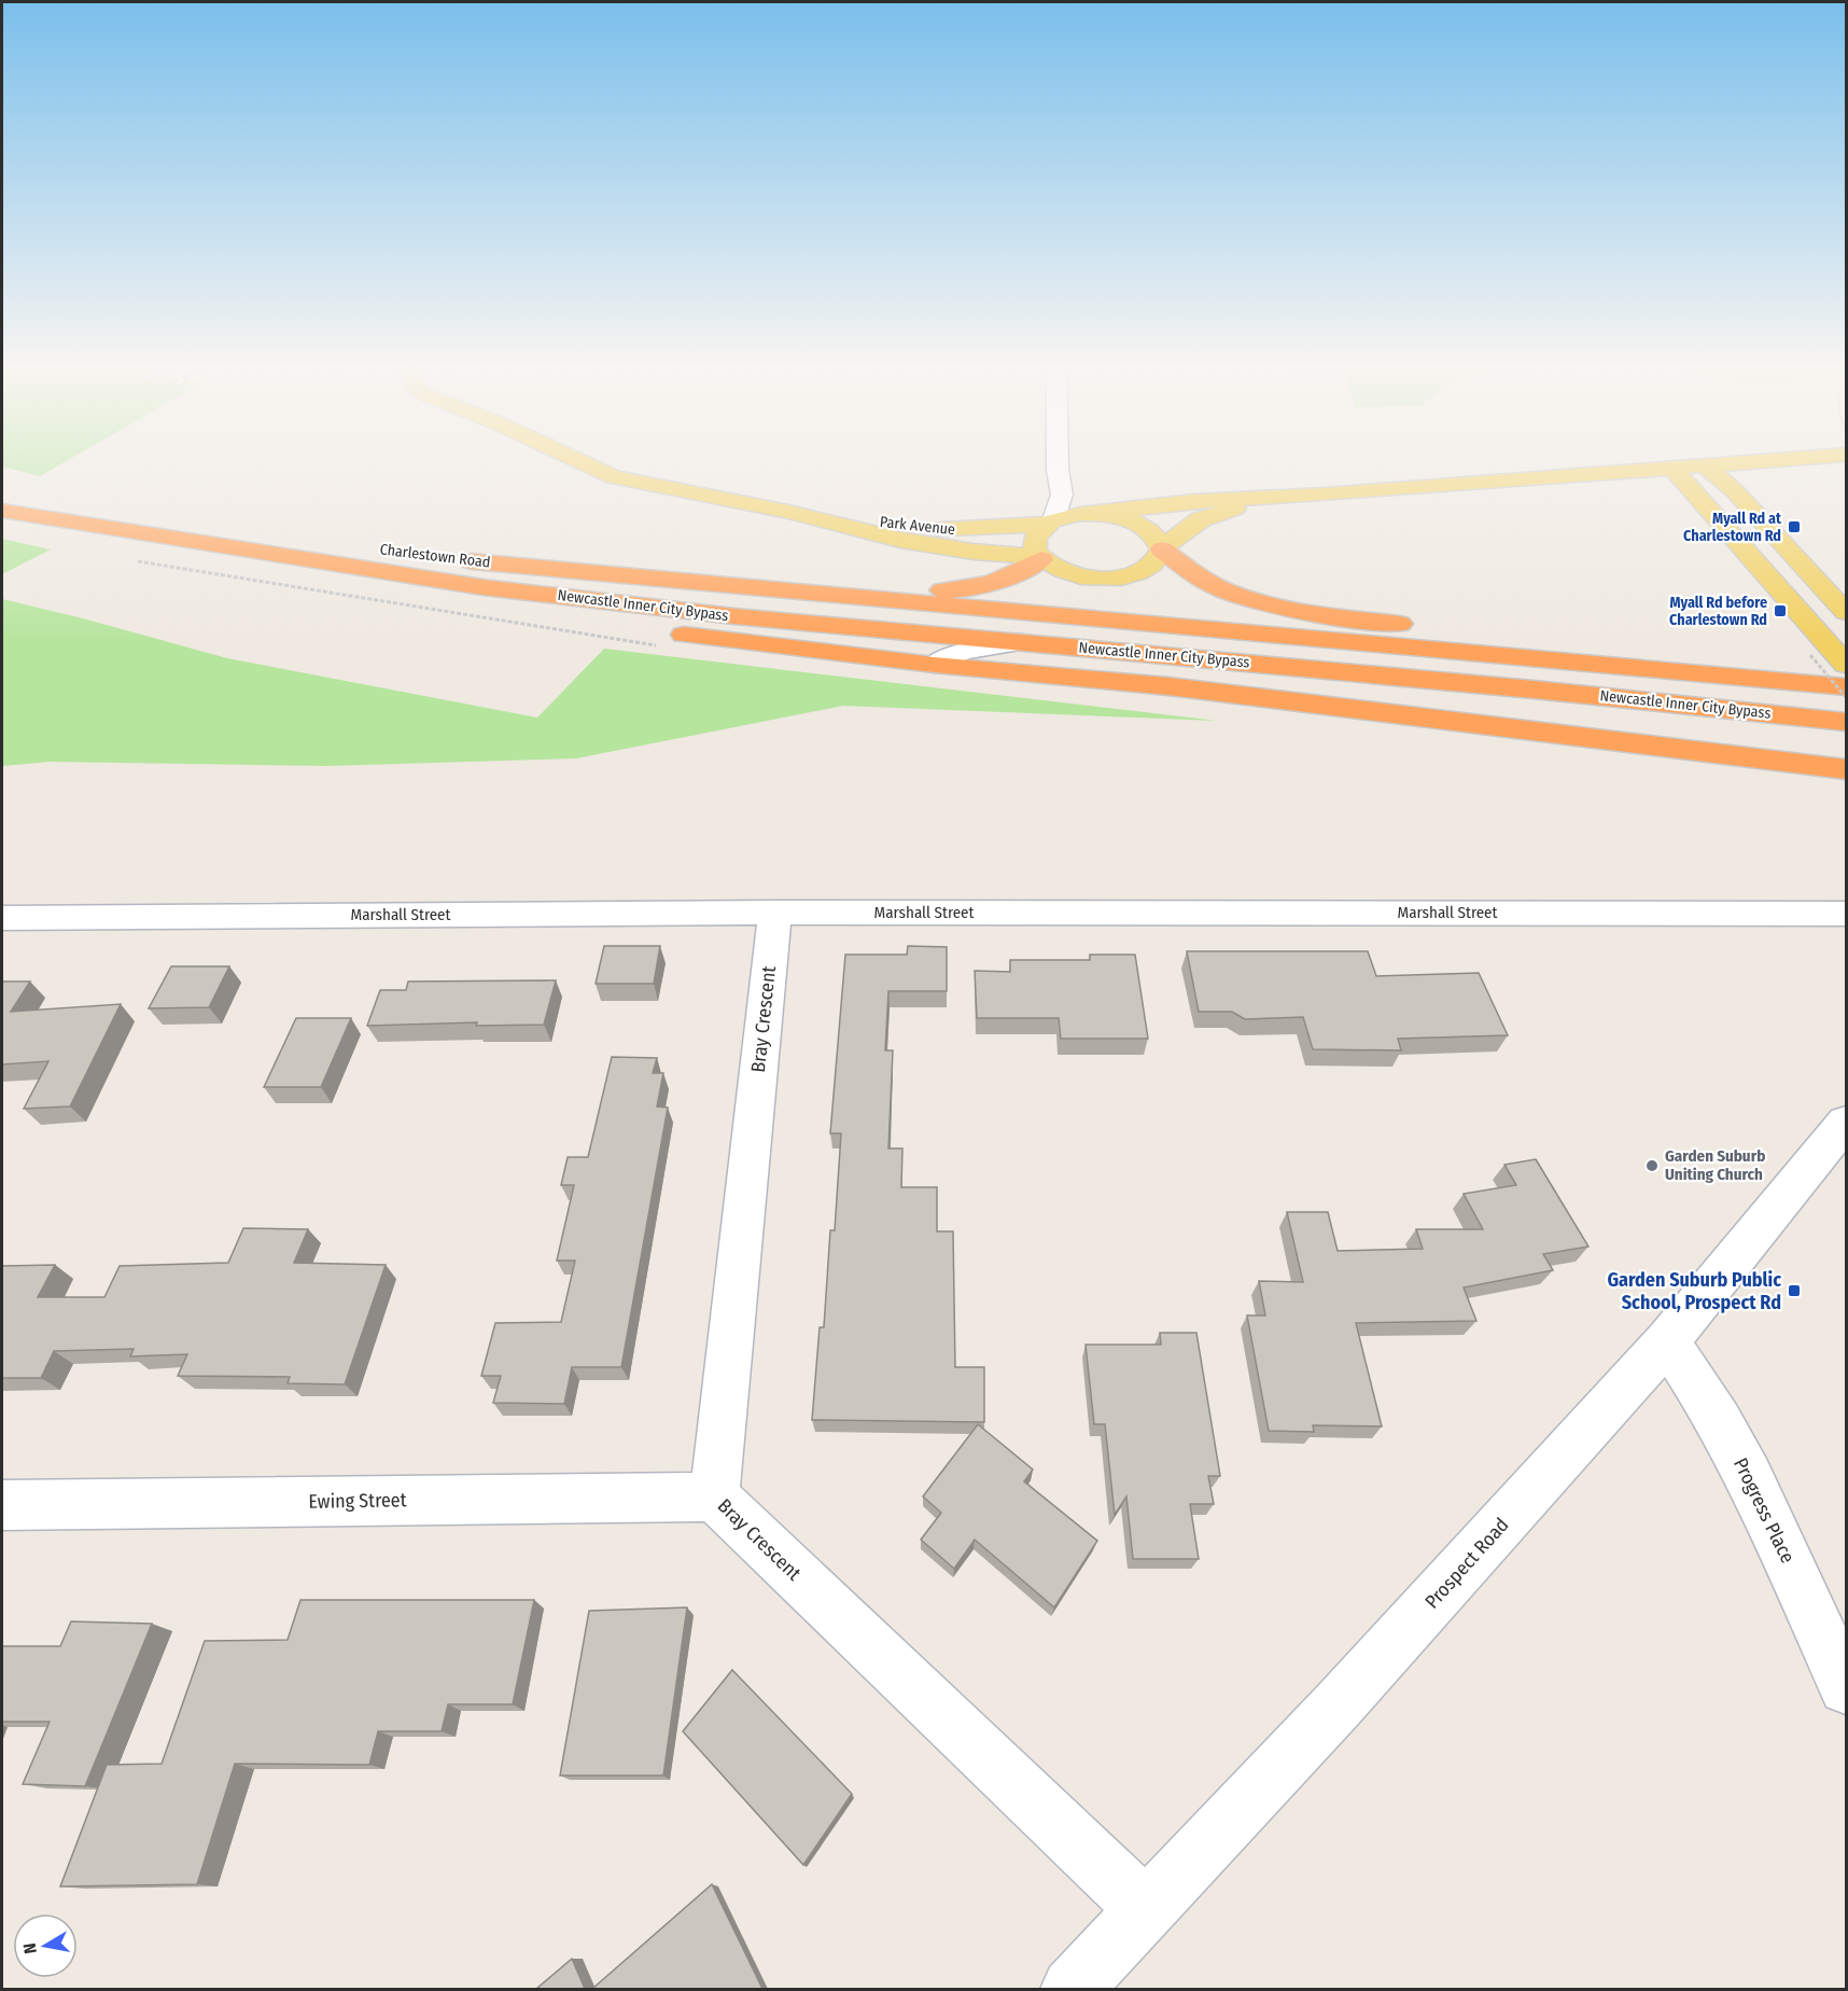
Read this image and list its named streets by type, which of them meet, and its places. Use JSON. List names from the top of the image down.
{
  "streets": {
    "highway": ["Charlestown Road", "Newcastle Inner City Bypass"],
    "main road": ["Park Avenue"],
    "street": [
      "Marshall Street",
      "Bray Crescent",
      "Ewing Street",
      "Progress Place",
      "Prospect Road"
    ]
  },
  "crossings": [
    ["Charlestown Road", "Newcastle Inner City Bypass"],
    ["Marshall Street", "Bray Crescent"],
    ["Bray Crescent", "Ewing Street"],
    ["Bray Crescent", "Prospect Road"],
    ["Progress Place", "Prospect Road"]
  ],
  "places": {
    "transit": ["Myall Rd at Charlestown Rd", "Myall Rd before Charlestown Rd", "Garden Suburb Public School, Prospect Rd"],
    "other": ["Garden Suburb Uniting Church"]
  },
  "north": "left"
}
